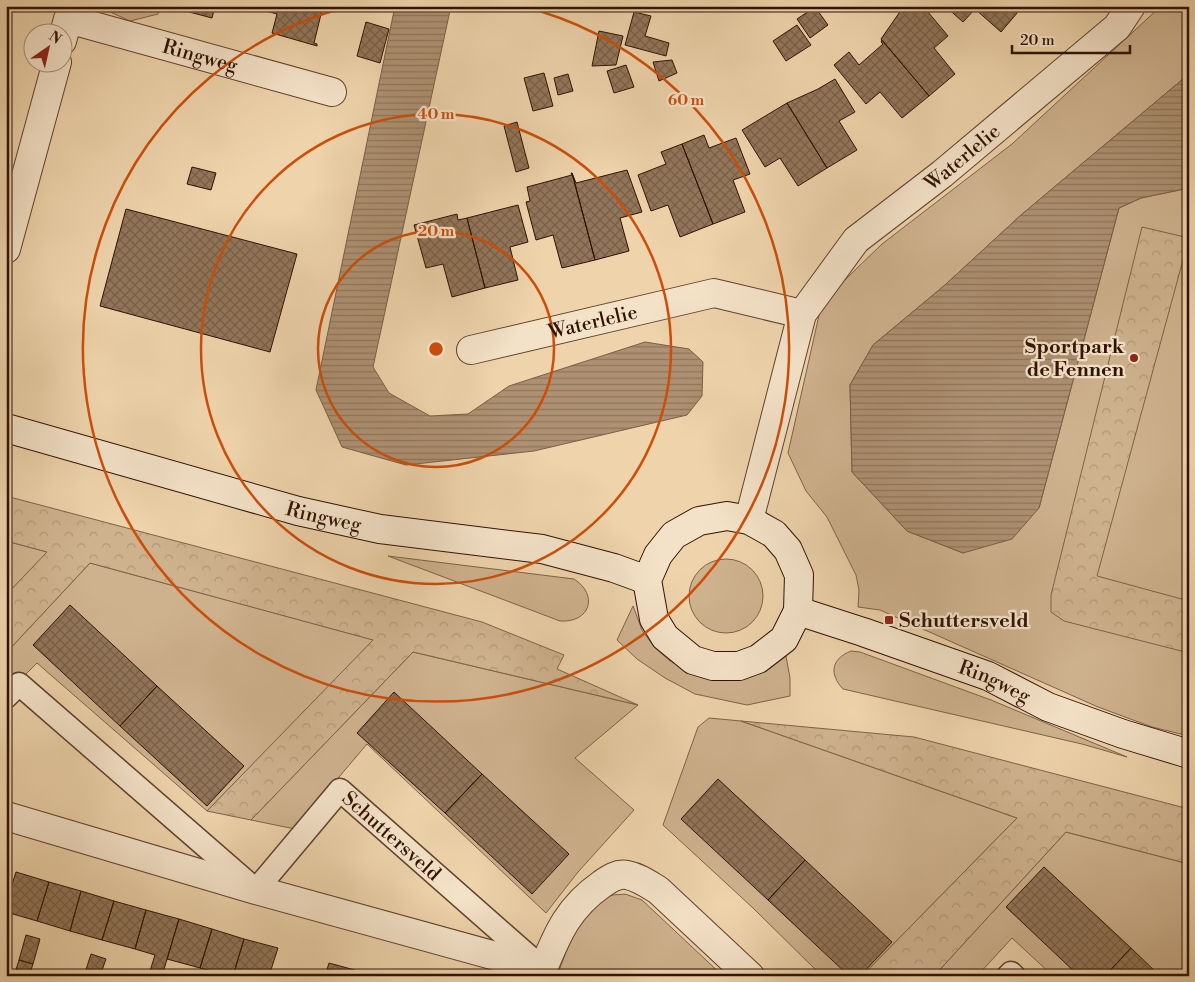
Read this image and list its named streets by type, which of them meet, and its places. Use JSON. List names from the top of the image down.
{
  "streets": {
    "street": ["Ringweg", "Waterlelie"],
    "lane": ["Schuttersveld"]
  },
  "crossings": [
    ["Ringweg", "Waterlelie"]
  ],
  "places": {
    "other": ["Sportpark de Fennen"],
    "transit": ["Schuttersveld"]
  },
  "scale_bar": "20 m",
  "north": "top right",
  "rings": ["60 m", "40 m", "20 m"]
}
